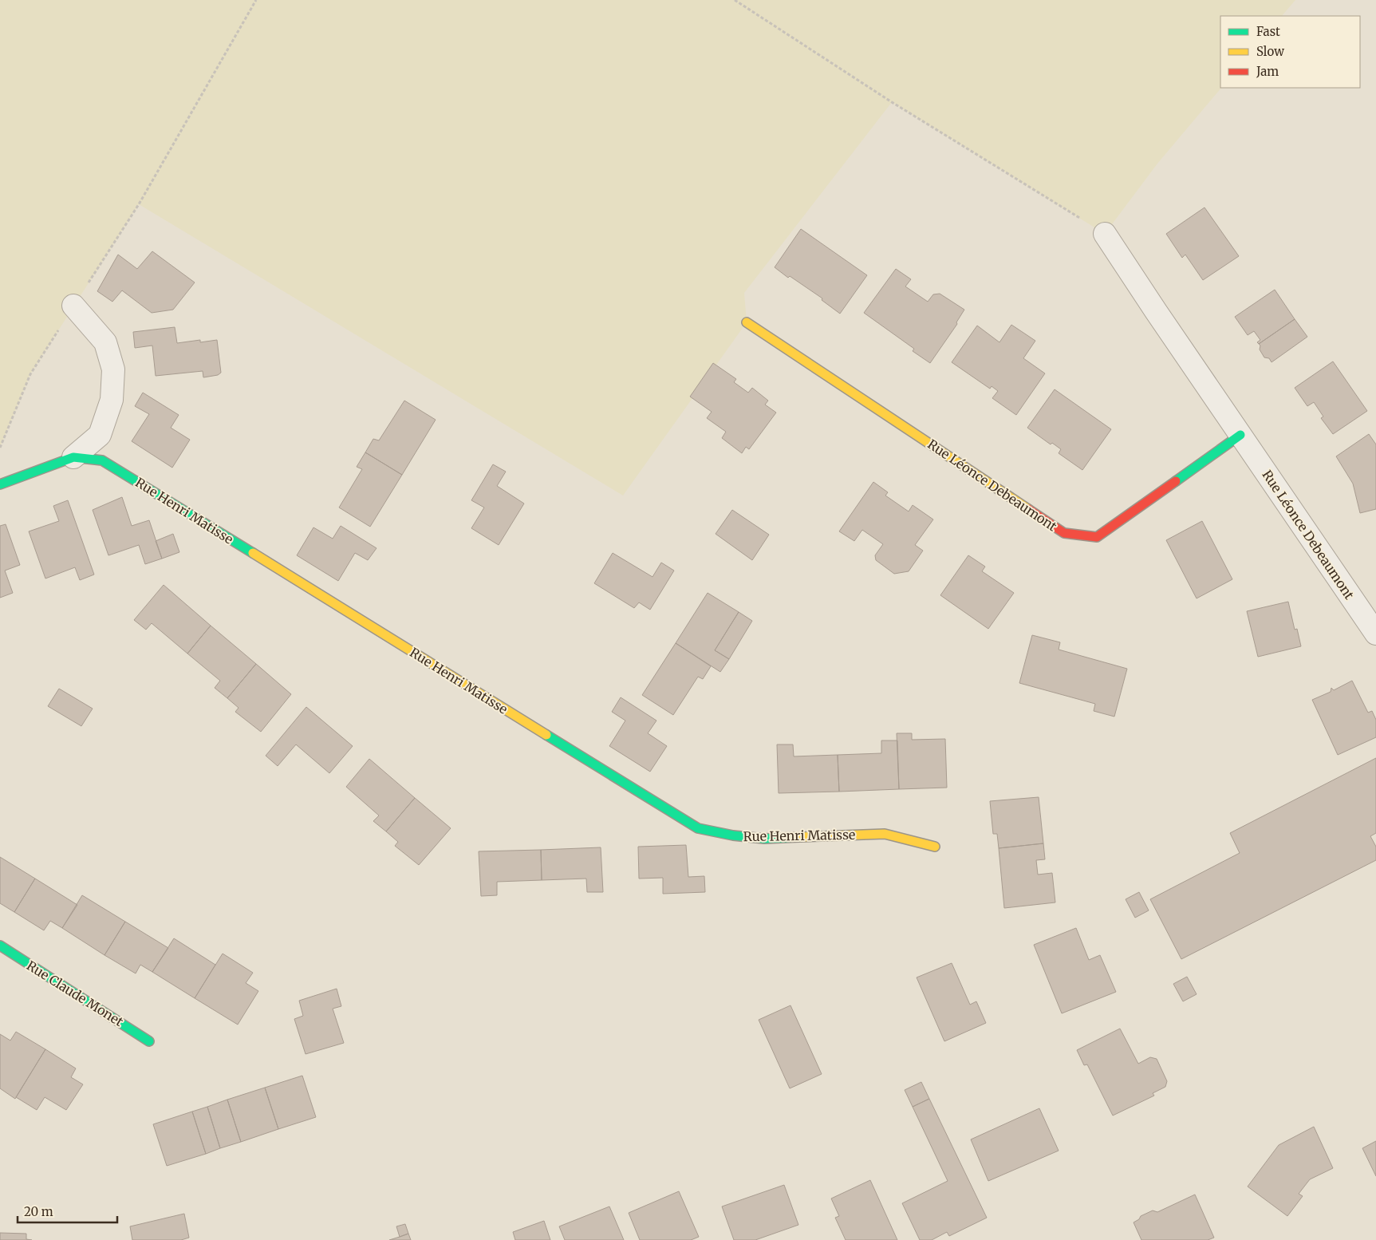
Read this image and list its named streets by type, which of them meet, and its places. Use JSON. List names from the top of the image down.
{
  "streets": {
    "street": ["Rue Léonce Debeaumont", "Rue Henri Matisse", "Rue Claude Monet"]
  },
  "legend": ["Fast", "Slow", "Jam"],
  "scale_bar": "20 m"
}
